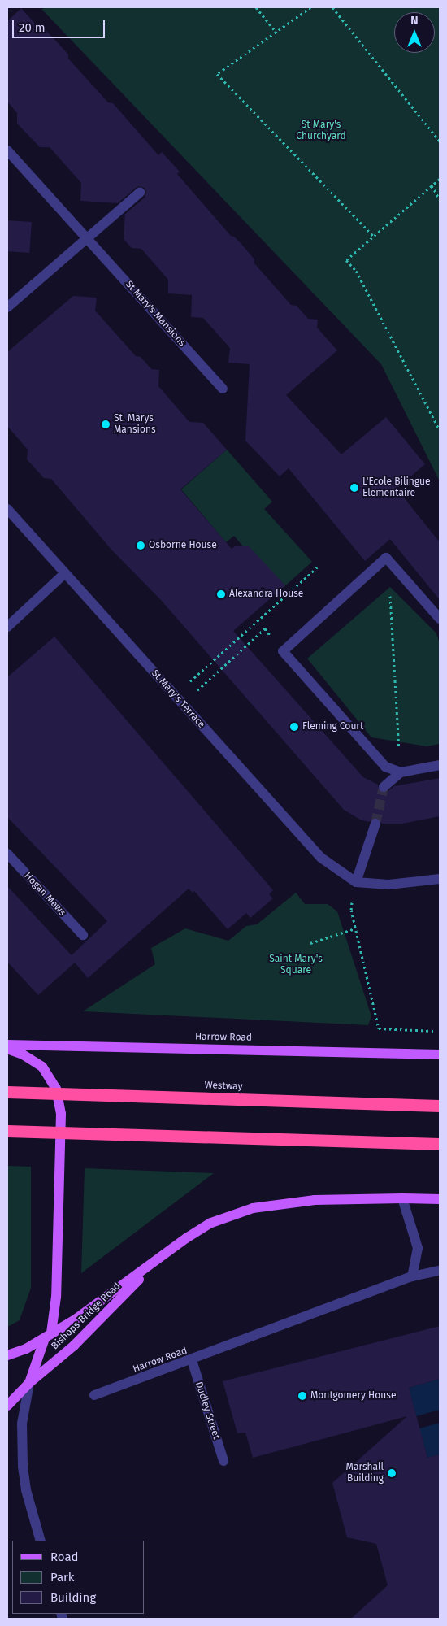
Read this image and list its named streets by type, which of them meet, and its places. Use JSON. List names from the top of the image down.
{
  "streets": {
    "highway": ["Westway"],
    "main road": ["Harrow Road", "Bishops Bridge Road"],
    "street": [
      "St Mary's Mansions",
      "St Mary's Terrace",
      "Hogan Mews",
      "Dudley Street"
    ]
  },
  "crossings": [
    ["Harrow Road", "Dudley Street"]
  ],
  "parks": ["St Mary's Churchyard", "Saint Mary's Square"],
  "places": [
    "St. Marys Mansions",
    "L'Ecole Bilingue Elementaire",
    "Osborne House",
    "Alexandra House",
    "Fleming Court",
    "Montgomery House",
    "Marshall Building"
  ],
  "legend": ["Road", "Park", "Building"],
  "scale_bar": "20 m",
  "north": "top"
}
